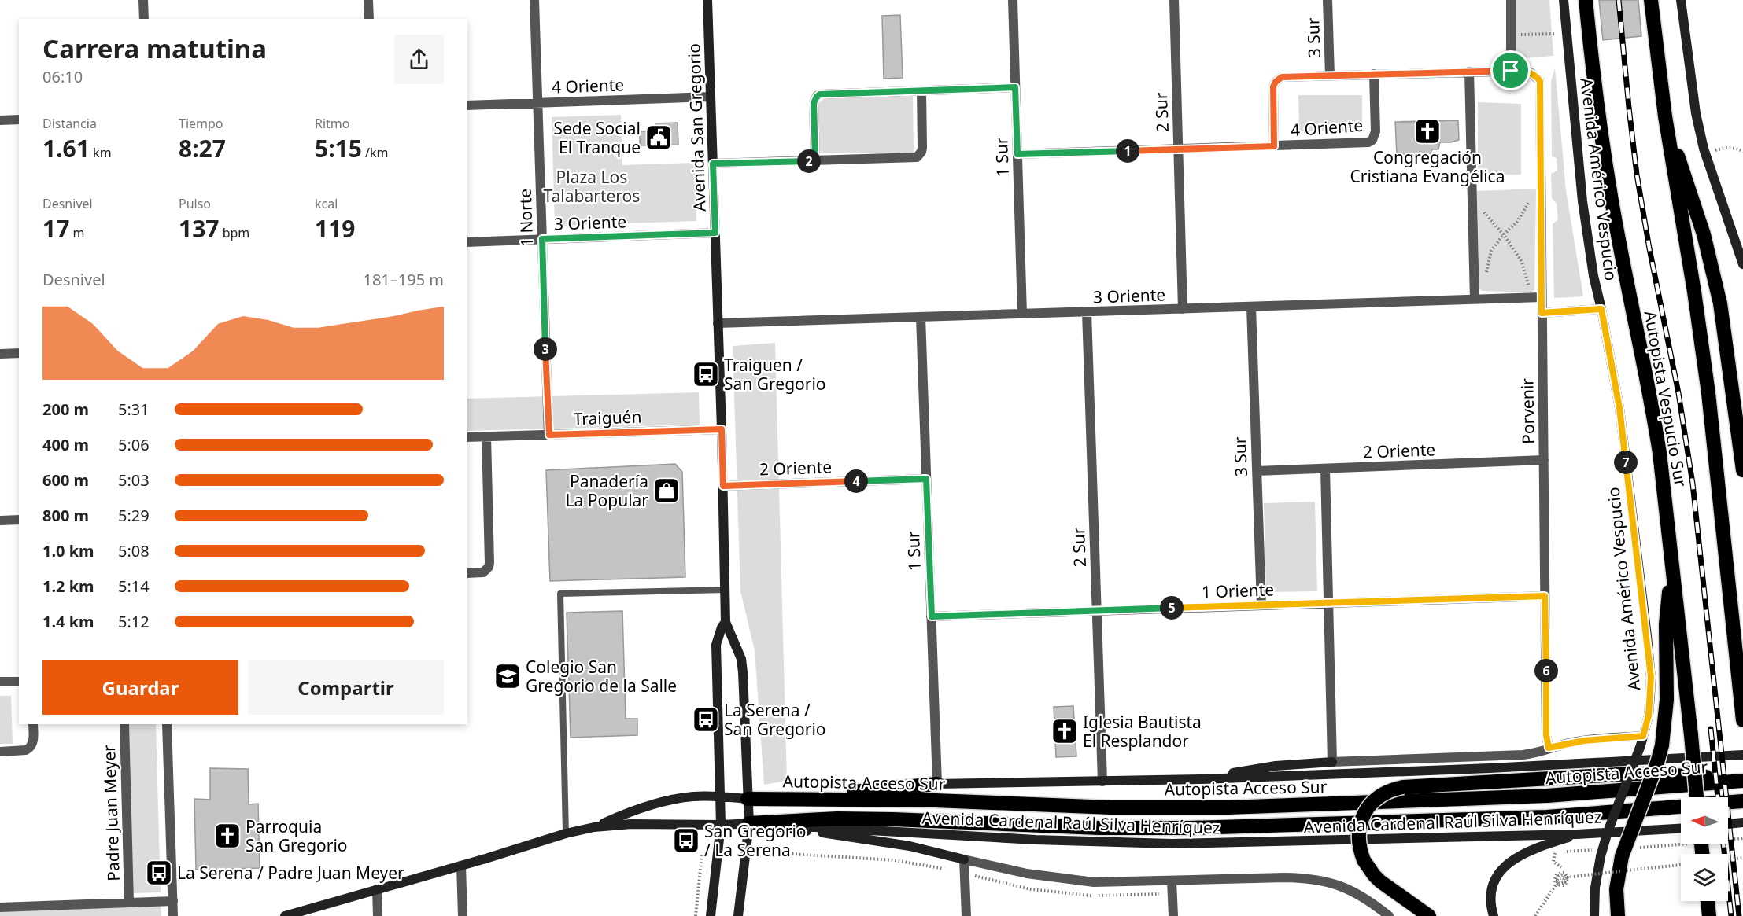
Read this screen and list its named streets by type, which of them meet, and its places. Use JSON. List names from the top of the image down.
{
  "streets": {
    "highway": ["Autopista Vespucio Sur", "Autopista Acceso Sur"],
    "main road": ["Avenida San Gregorio", "Avenida Américo Vespucio", "Avenida Cardenal Raúl Silva Henríquez"],
    "street": [
      "3 Sur",
      "4 Oriente",
      "2 Sur",
      "1 Sur",
      "1 Norte",
      "3 Oriente",
      "Porvenir",
      "Traiguén",
      "2 Oriente",
      "1 Oriente",
      "Padre Juan Meyer"
    ]
  },
  "crossings": [
    ["3 Sur", "4 Oriente"],
    ["3 Sur", "3 Oriente"],
    ["3 Sur", "2 Oriente"],
    ["3 Sur", "1 Oriente"],
    ["4 Oriente", "2 Sur"],
    ["4 Oriente", "Avenida San Gregorio"],
    ["4 Oriente", "1 Sur"],
    ["4 Oriente", "1 Norte"],
    ["4 Oriente", "Porvenir"],
    ["2 Sur", "3 Oriente"],
    ["2 Sur", "1 Oriente"],
    ["2 Sur", "Avenida Cardenal Raúl Silva Henríquez"],
    ["Avenida San Gregorio", "3 Oriente"],
    ["Avenida San Gregorio", "Traiguén"],
    ["Avenida San Gregorio", "2 Oriente"],
    ["Avenida San Gregorio", "Autopista Acceso Sur"],
    ["Avenida San Gregorio", "Avenida Cardenal Raúl Silva Henríquez"],
    ["1 Sur", "3 Oriente"],
    ["1 Sur", "2 Oriente"],
    ["1 Sur", "1 Oriente"],
    ["1 Sur", "Avenida Cardenal Raúl Silva Henríquez"],
    ["1 Norte", "3 Oriente"],
    ["1 Norte", "Traiguén"],
    ["3 Oriente", "Porvenir"],
    ["Porvenir", "2 Oriente"],
    ["Porvenir", "1 Oriente"],
    ["Autopista Acceso Sur", "Avenida Cardenal Raúl Silva Henríquez"]
  ],
  "parks": ["Plaza Los Talabarteros"],
  "places": {
    "church": ["Congregación Cristiana Evangélica", "Iglesia Bautista El Resplandor", "Parroquia San Gregorio"],
    "public building": ["Sede Social El Tranque"],
    "bus stop": [
      "Traiguen / San Gregorio",
      "La Serena / San Gregorio",
      "San Gregorio / La Serena",
      "La Serena / Padre Juan Meyer"
    ],
    "shop": ["Panadería La Popular"],
    "school or university": ["Colegio San Gregorio de la Salle"]
  },
  "north": "left",
  "page": {
    "heading": ["Carrera matutina", "06:10"],
    "stats": [
      ["Distancia", "1.61 km"],
      ["Tiempo", "8:27"],
      ["Ritmo", "5:15 /km"],
      ["Desnivel", "17 m"],
      ["Pulso", "137 bpm"],
      ["kcal", "119"]
    ],
    "pins": [
      "1",
      "2",
      "3",
      "7",
      "4",
      "5",
      "6"
    ],
    "chart": ["Desnivel", "181–195 m"],
    "list": [
      {
        "name": "200 m",
        "note": "5:31"
      },
      {
        "name": "400 m",
        "note": "5:06"
      },
      {
        "name": "600 m",
        "note": "5:03"
      },
      {
        "name": "800 m",
        "note": "5:29"
      },
      {
        "name": "1.0 km",
        "note": "5:08"
      },
      {
        "name": "1.2 km",
        "note": "5:14"
      },
      {
        "name": "1.4 km",
        "note": "5:12"
      }
    ],
    "buttons": ["Guardar", "Compartir"]
  }
}
